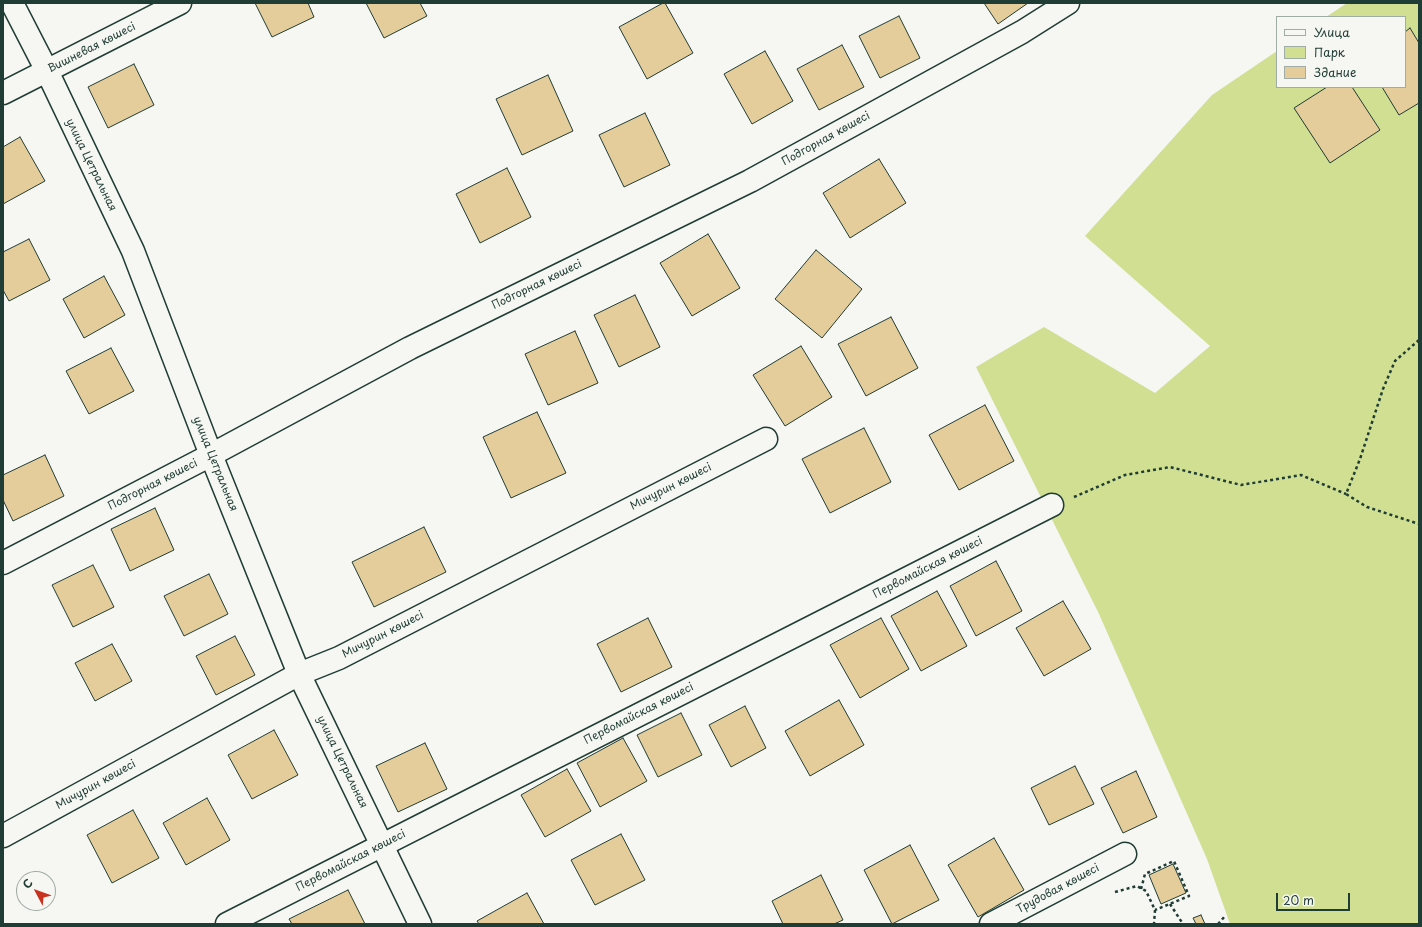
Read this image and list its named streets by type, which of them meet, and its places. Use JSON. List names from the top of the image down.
{
  "streets": {
    "street": [
      "Вишневая көшесі",
      "Подгорная көшесі",
      "улица Цетральная",
      "Мичурин көшесі",
      "Первомайская көшесі",
      "Трудовая көшесі"
    ]
  },
  "crossings": [
    ["Вишневая көшесі", "улица Цетральная"],
    ["Подгорная көшесі", "улица Цетральная"],
    ["улица Цетральная", "Мичурин көшесі"],
    ["улица Цетральная", "Первомайская көшесі"]
  ],
  "legend": ["Улица", "Парк", "Здание"],
  "scale_bar": "20 m",
  "north": "top left"
}
